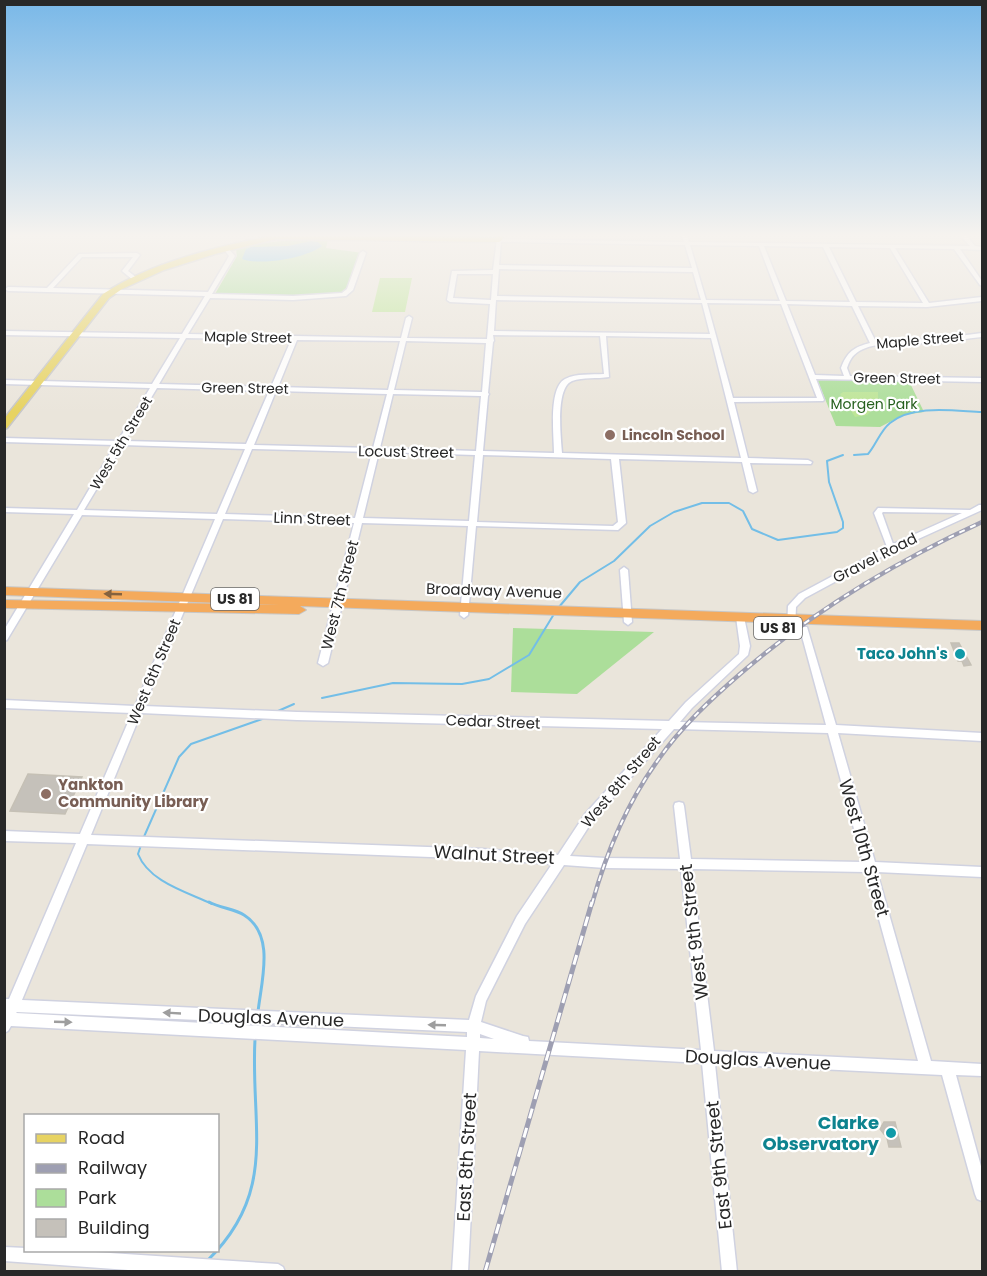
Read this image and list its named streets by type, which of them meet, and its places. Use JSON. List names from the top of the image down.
{
  "streets": {
    "highway": ["Broadway Avenue", "US 81"],
    "street": [
      "Maple Street",
      "Green Street",
      "West 5th Street",
      "Locust Street",
      "Linn Street",
      "Gravel Road",
      "West 7th Street",
      "West 6th Street",
      "Cedar Street",
      "West 8th Street",
      "West 10th Street",
      "Walnut Street",
      "West 9th Street",
      "Douglas Avenue",
      "East 8th Street",
      "East 9th Street"
    ]
  },
  "crossings": [
    ["Maple Street", "Green Street"],
    ["Maple Street", "West 5th Street"],
    ["Maple Street", "West 7th Street"],
    ["Maple Street", "West 6th Street"],
    ["Green Street", "West 5th Street"],
    ["Green Street", "West 7th Street"],
    ["Green Street", "West 6th Street"],
    ["West 5th Street", "Locust Street"],
    ["West 5th Street", "Linn Street"],
    ["West 5th Street", "Broadway Avenue"],
    ["Locust Street", "Linn Street"],
    ["Locust Street", "West 7th Street"],
    ["Locust Street", "West 6th Street"],
    ["Linn Street", "West 7th Street"],
    ["Linn Street", "West 6th Street"],
    ["Gravel Road", "Broadway Avenue"],
    ["Gravel Road", "West 10th Street"],
    ["Broadway Avenue", "West 7th Street"],
    ["Broadway Avenue", "West 6th Street"],
    ["Broadway Avenue", "West 8th Street"],
    ["Broadway Avenue", "West 10th Street"],
    ["West 6th Street", "Cedar Street"],
    ["West 6th Street", "Walnut Street"],
    ["West 6th Street", "Douglas Avenue"],
    ["Cedar Street", "West 8th Street"],
    ["Cedar Street", "West 10th Street"],
    ["West 8th Street", "Walnut Street"],
    ["West 8th Street", "Douglas Avenue"],
    ["West 8th Street", "East 8th Street"],
    ["West 10th Street", "Walnut Street"],
    ["West 10th Street", "Douglas Avenue"],
    ["Walnut Street", "West 9th Street"],
    ["West 9th Street", "Douglas Avenue"],
    ["West 9th Street", "East 9th Street"],
    ["Douglas Avenue", "East 8th Street"],
    ["Douglas Avenue", "East 9th Street"]
  ],
  "parks": ["Morgen Park"],
  "places": [
    "Lincoln School",
    "Taco John's",
    "Yankton Community Library",
    "Clarke Observatory"
  ],
  "legend": [
    "Road",
    "Railway",
    "Park",
    "Building"
  ]
}
